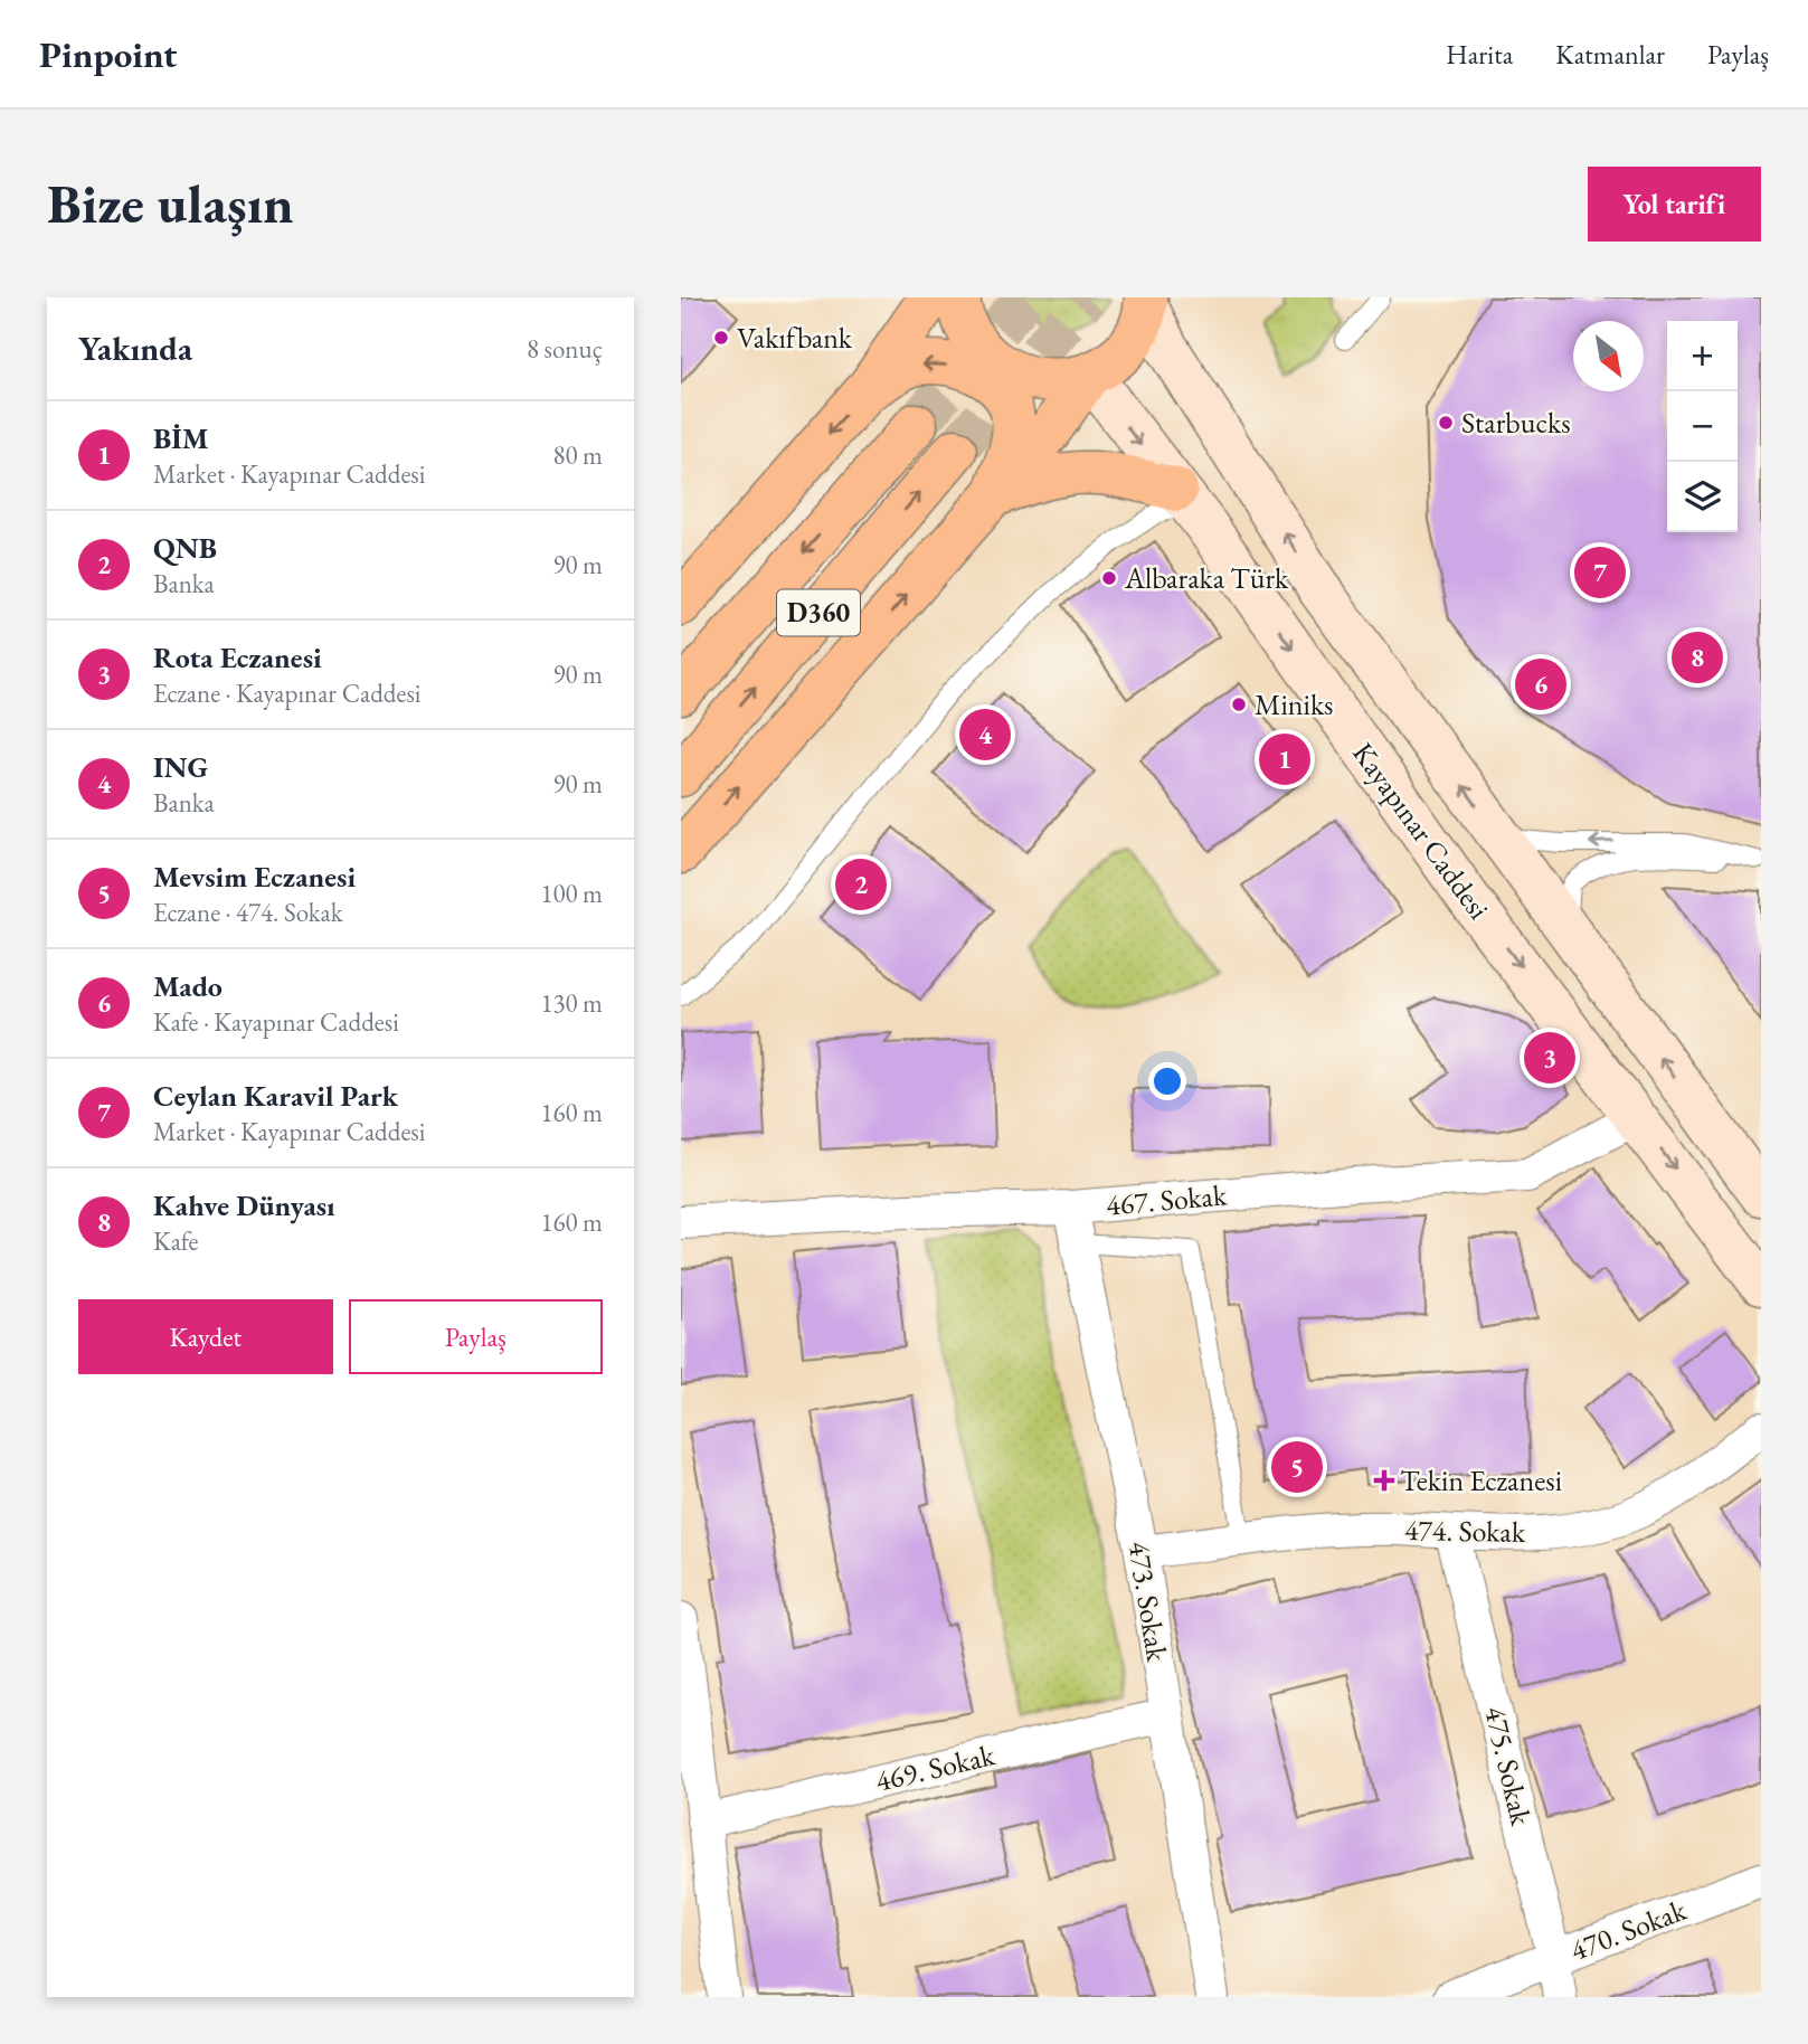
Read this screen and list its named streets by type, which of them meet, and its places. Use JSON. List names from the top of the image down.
{
  "streets": {
    "highway": ["D360"],
    "main road": ["Kayapınar Caddesi"],
    "street": [
      "467. Sokak",
      "474. Sokak",
      "473. Sokak",
      "475. Sokak",
      "469. Sokak",
      "470. Sokak"
    ]
  },
  "crossings": [
    ["Kayapınar Caddesi", "467. Sokak"],
    ["467. Sokak", "473. Sokak"],
    ["474. Sokak", "473. Sokak"],
    ["474. Sokak", "475. Sokak"],
    ["473. Sokak", "469. Sokak"],
    ["475. Sokak", "470. Sokak"]
  ],
  "places": {
    "other": [
      "Vakıfbank",
      "Starbucks",
      "Albaraka Türk",
      "Miniks"
    ],
    "health": ["Tekin Eczanesi"]
  },
  "north": "bottom right",
  "page": {
    "header": "Pinpoint",
    "nav": ["Harita", "Katmanlar", "Paylaş"],
    "buttons": [
      "Yol tarifi",
      ["Kaydet", "Paylaş"]
    ],
    "title": "Bize ulaşın",
    "heading": ["Yakında", "8 sonuç"],
    "map_buttons": ["+", "−"],
    "list": [
      {
        "mark": "1",
        "name": "BİM",
        "note": "Market · Kayapınar Caddesi",
        "value": "80 m"
      },
      {
        "mark": "2",
        "name": "QNB",
        "note": "Banka",
        "value": "90 m"
      },
      {
        "mark": "3",
        "name": "Rota Eczanesi",
        "note": "Eczane · Kayapınar Caddesi",
        "value": "90 m"
      },
      {
        "mark": "4",
        "name": "ING",
        "note": "Banka",
        "value": "90 m"
      },
      {
        "mark": "5",
        "name": "Mevsim Eczanesi",
        "note": "Eczane · 474. Sokak",
        "value": "100 m"
      },
      {
        "mark": "6",
        "name": "Mado",
        "note": "Kafe · Kayapınar Caddesi",
        "value": "130 m"
      },
      {
        "mark": "7",
        "name": "Ceylan Karavil Park",
        "note": "Market · Kayapınar Caddesi",
        "value": "160 m"
      },
      {
        "mark": "8",
        "name": "Kahve Dünyası",
        "note": "Kafe",
        "value": "160 m"
      }
    ],
    "pins": [
      "7",
      "8",
      "6",
      "4",
      "1",
      "2",
      "3",
      "5"
    ]
  }
}
